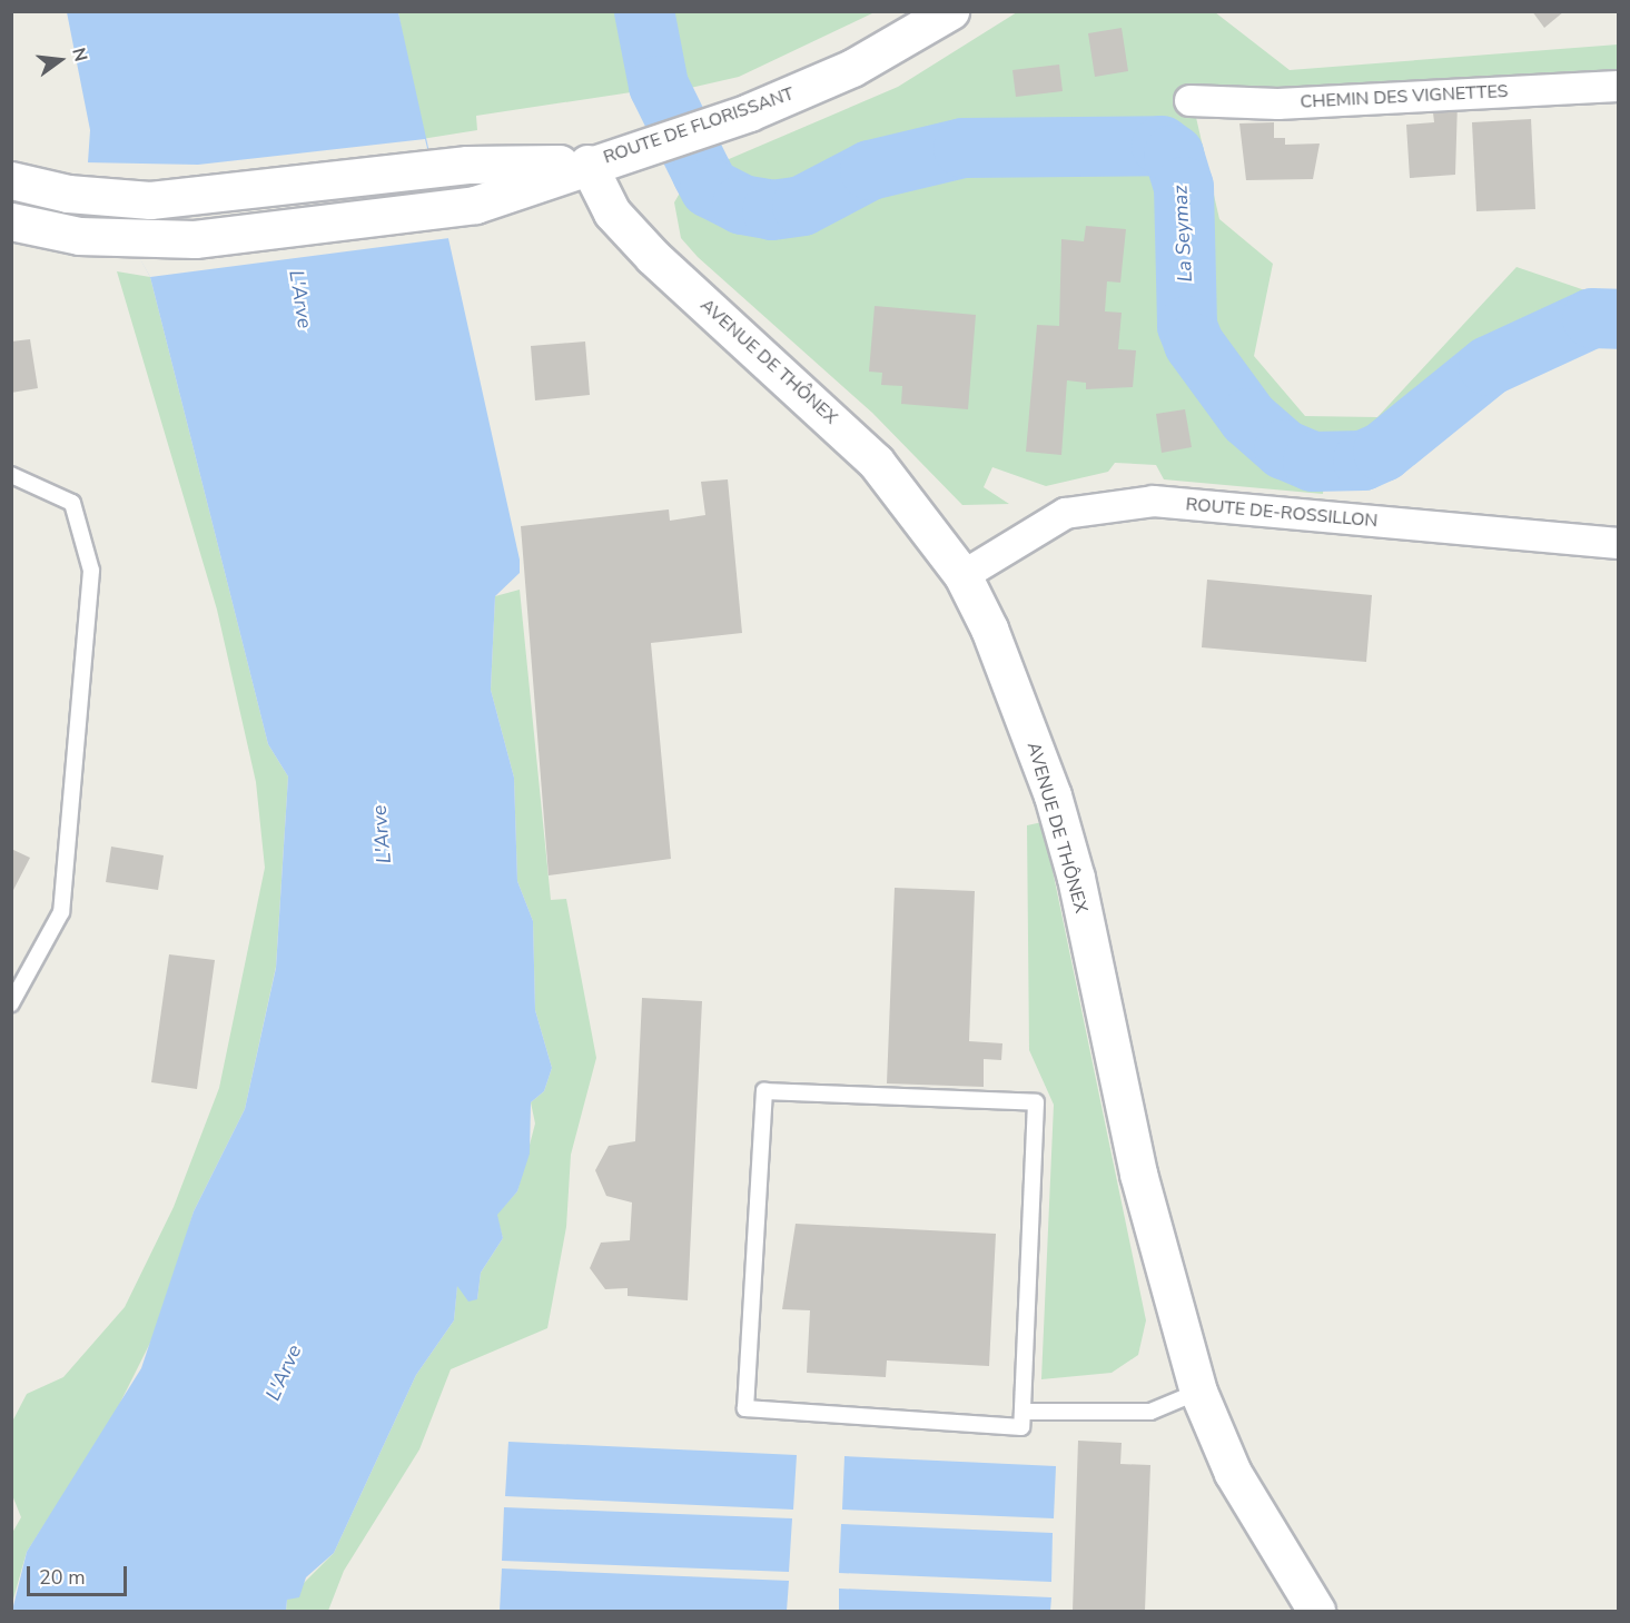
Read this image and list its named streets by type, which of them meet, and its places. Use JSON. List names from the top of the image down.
{
  "streets": {
    "main road": ["ROUTE DE FLORISSANT", "AVENUE DE THÔNEX"],
    "street": ["CHEMIN DES VIGNETTES", "ROUTE DE-ROSSILLON"]
  },
  "crossings": [
    ["ROUTE DE FLORISSANT", "AVENUE DE THÔNEX"],
    ["AVENUE DE THÔNEX", "ROUTE DE-ROSSILLON"]
  ],
  "water": ["La Seymaz", "L'Arve"],
  "scale_bar": "20 m",
  "north": "right"
}
